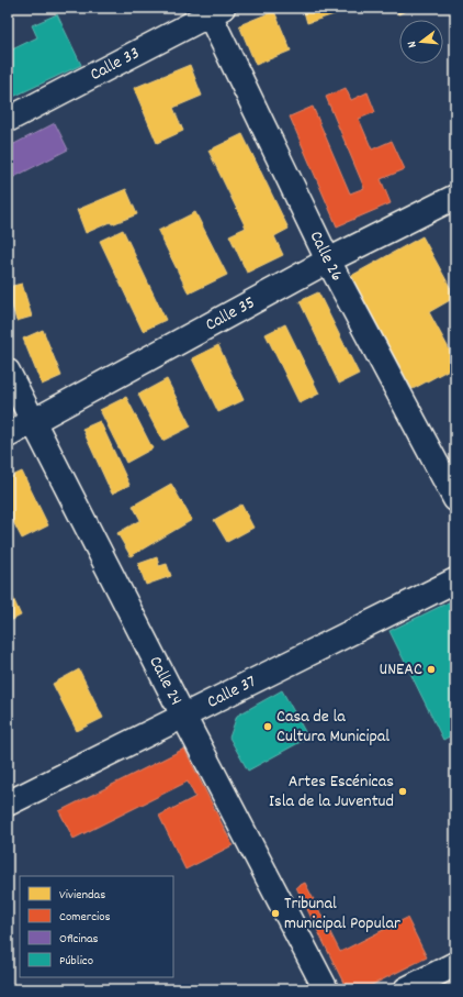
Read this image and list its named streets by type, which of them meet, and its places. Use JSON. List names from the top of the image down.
{
  "streets": {
    "street": [
      "Calle 33",
      "Calle 26",
      "Calle 35",
      "Calle 24",
      "Calle 37"
    ]
  },
  "crossings": [
    ["Calle 33", "Calle 26"],
    ["Calle 26", "Calle 35"],
    ["Calle 35", "Calle 24"],
    ["Calle 24", "Calle 37"]
  ],
  "places": [
    "UNEAC",
    "Casa de la Cultura Municipal",
    "Artes Escénicas Isla de la Juventud",
    "Tribunal municipal Popular"
  ],
  "legend": [
    "Viviendas",
    "Comercios",
    "Oficinas",
    "Público"
  ],
  "north": "left"
}
